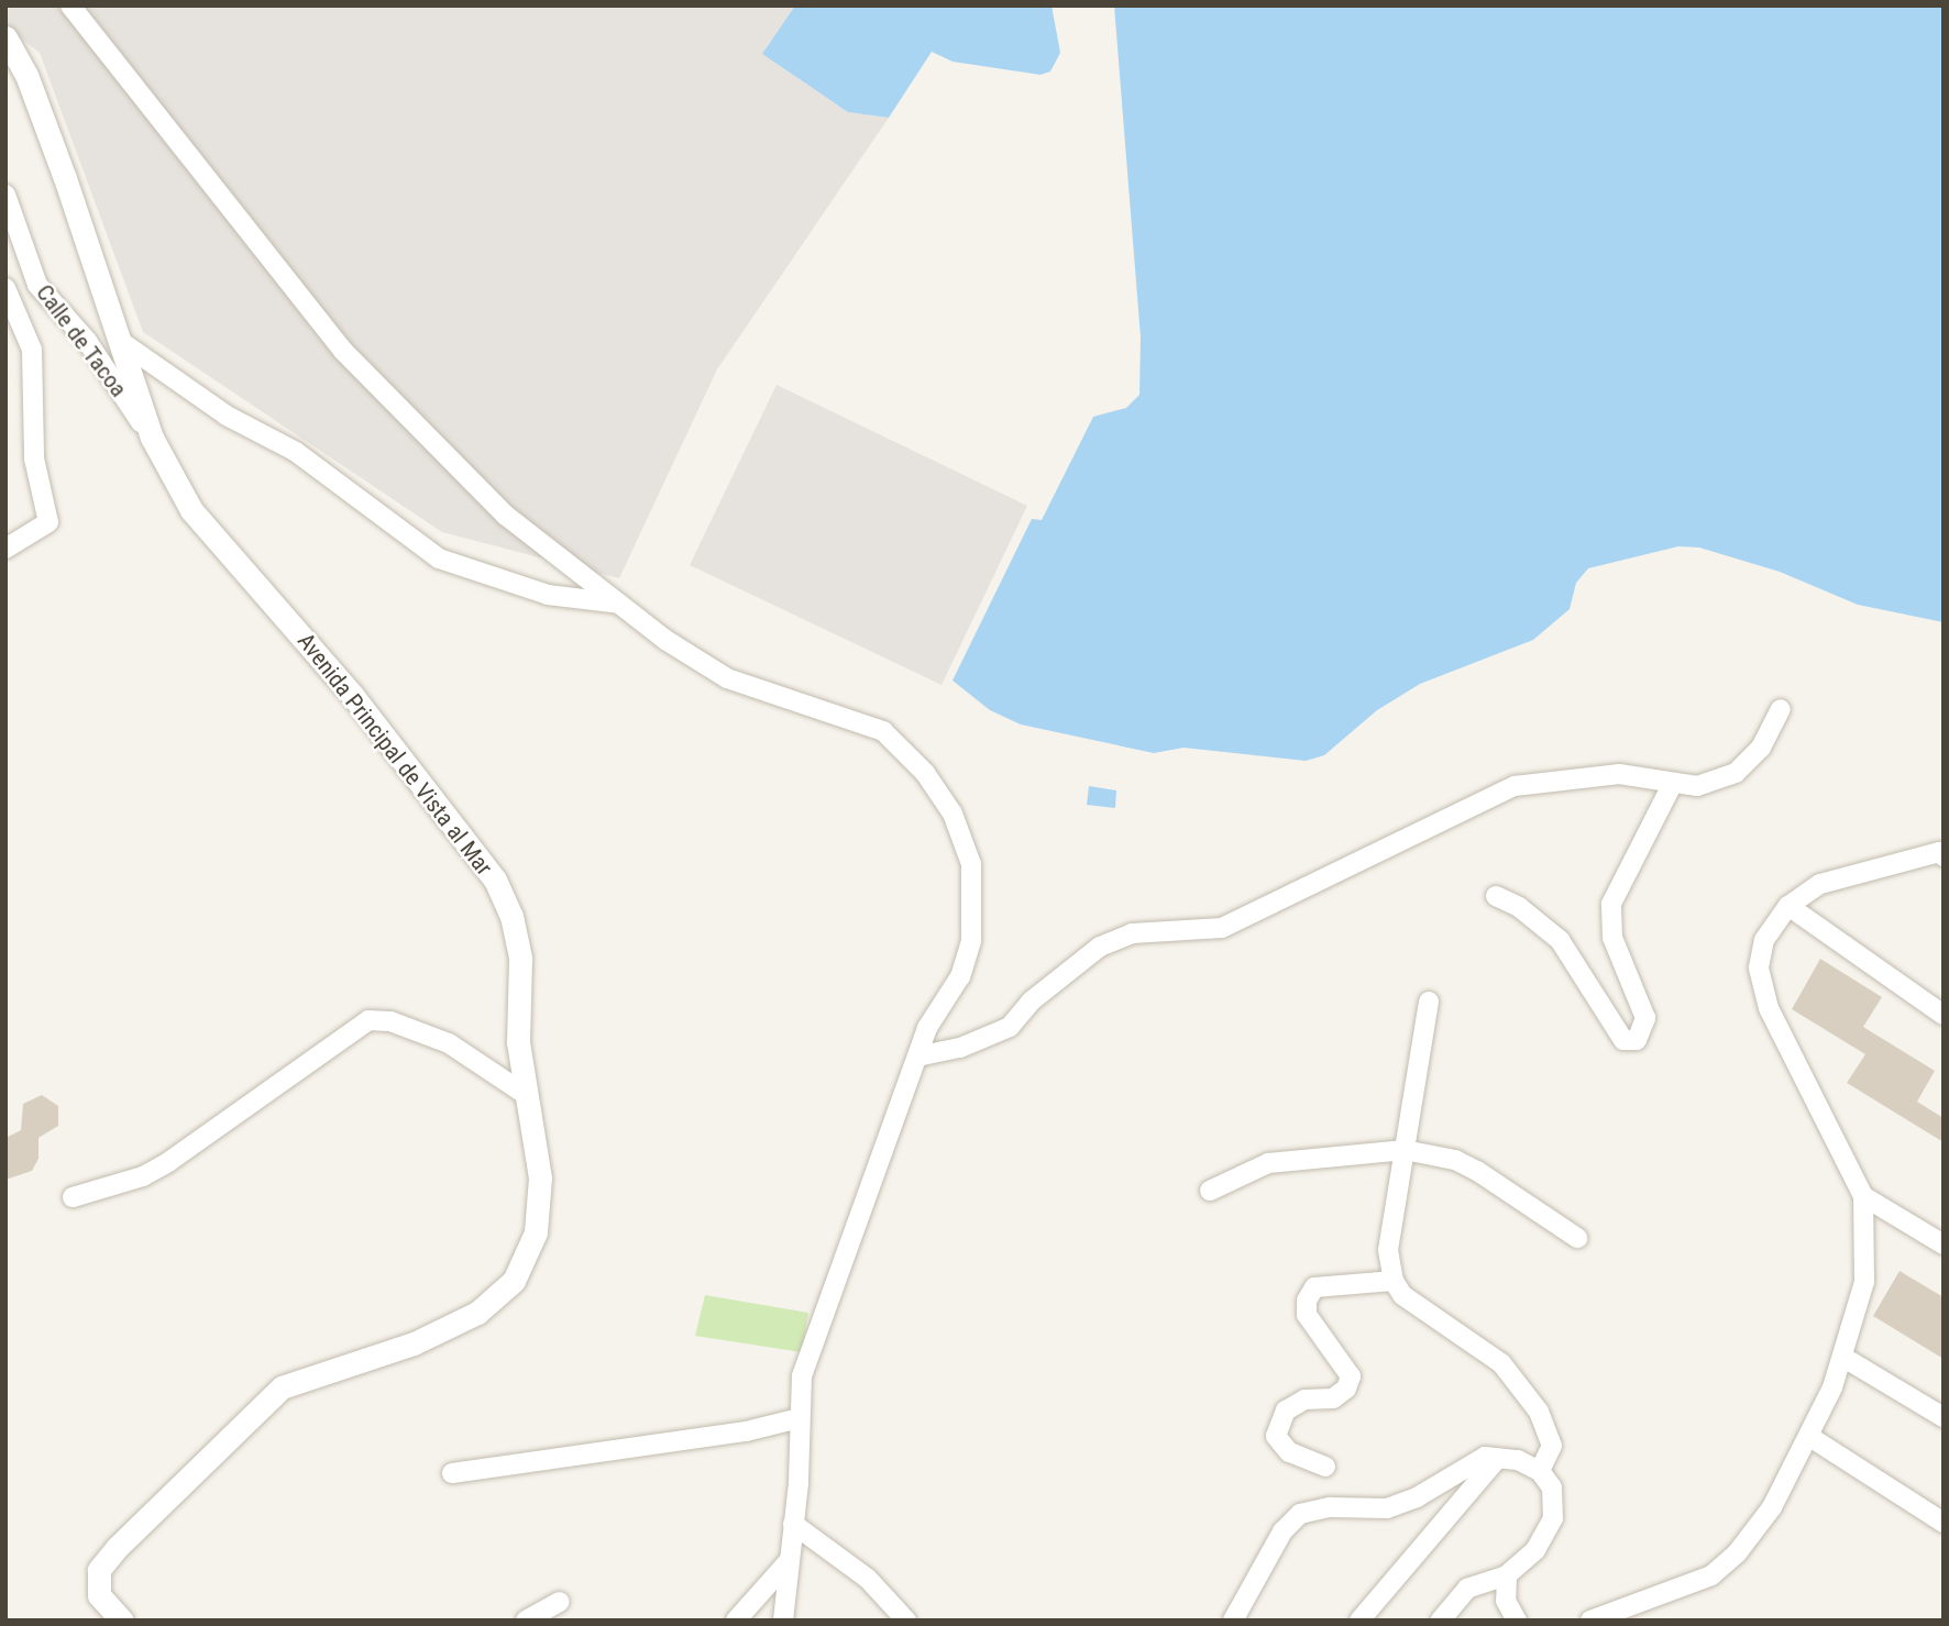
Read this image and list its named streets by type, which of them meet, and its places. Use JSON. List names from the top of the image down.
{
  "streets": {
    "street": ["Calle de Tacoa", "Avenida Principal de Vista al Mar"]
  },
  "crossings": [
    ["Calle de Tacoa", "Avenida Principal de Vista al Mar"]
  ]
}
